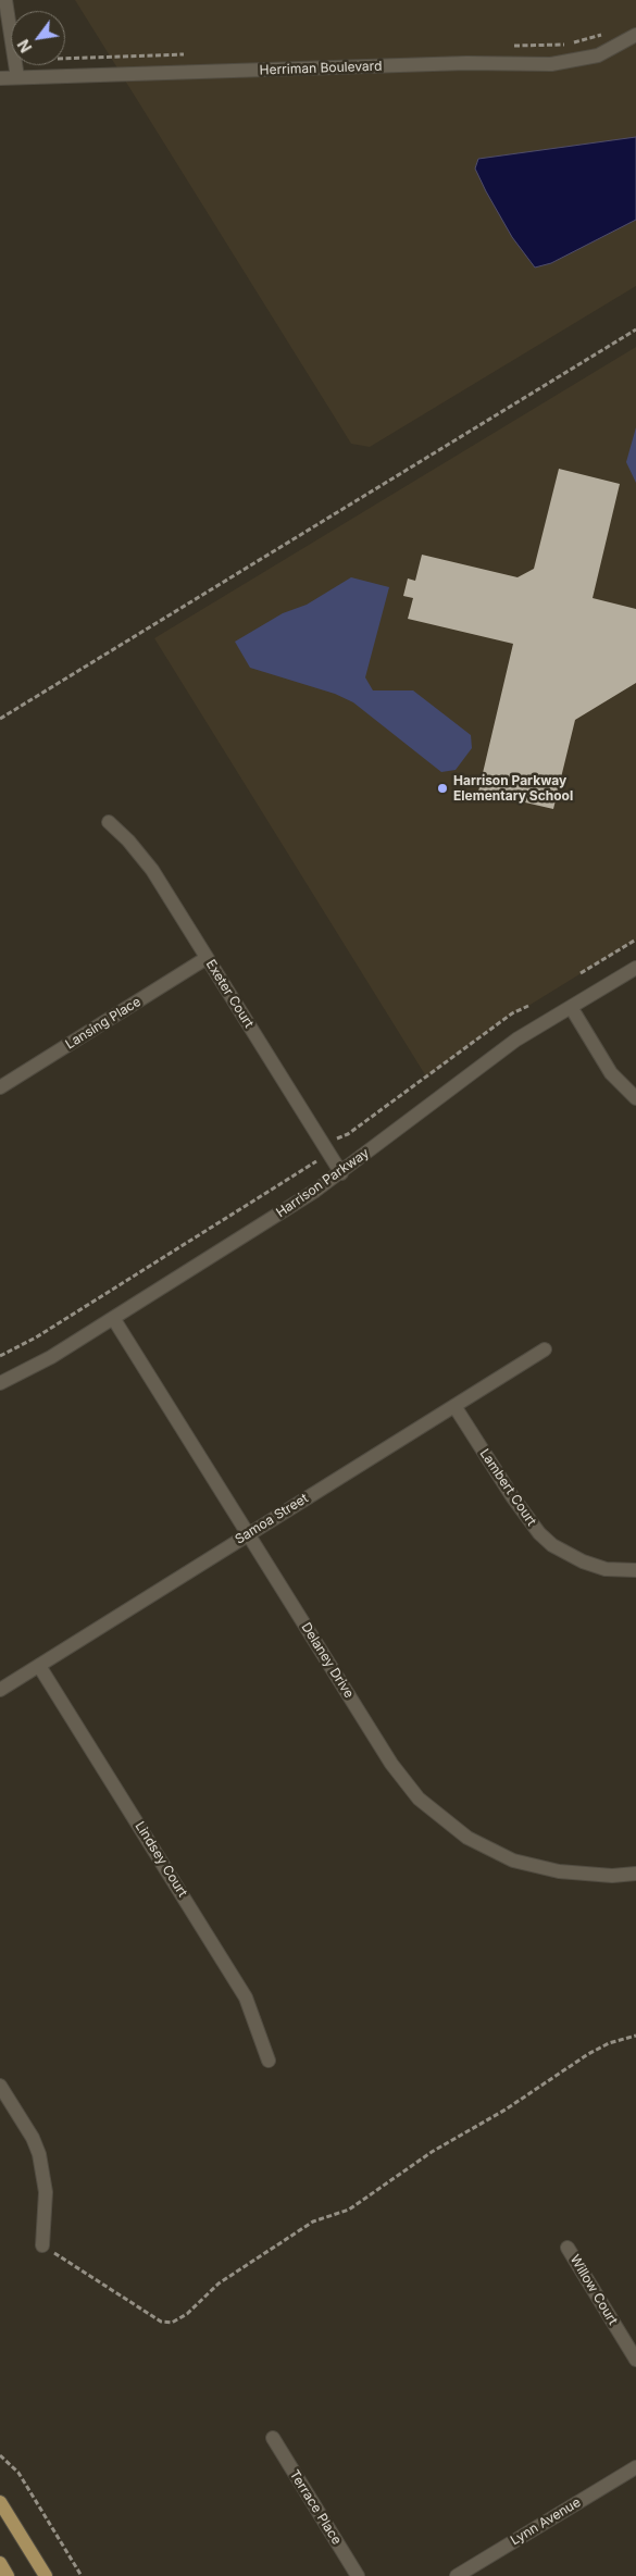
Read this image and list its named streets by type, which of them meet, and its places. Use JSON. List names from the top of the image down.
{
  "streets": {
    "street": [
      "Herriman Boulevard",
      "Exeter Court",
      "Lansing Place",
      "Harrison Parkway",
      "Lambert Court",
      "Samoa Street",
      "Delaney Drive",
      "Lindsey Court",
      "Willow Court",
      "Terrace Place",
      "Lynn Avenue"
    ]
  },
  "crossings": [
    ["Exeter Court", "Lansing Place"],
    ["Exeter Court", "Harrison Parkway"],
    ["Harrison Parkway", "Delaney Drive"],
    ["Lambert Court", "Samoa Street"],
    ["Samoa Street", "Delaney Drive"],
    ["Samoa Street", "Lindsey Court"]
  ],
  "places": ["Harrison Parkway Elementary School"],
  "north": "bottom left"
}
